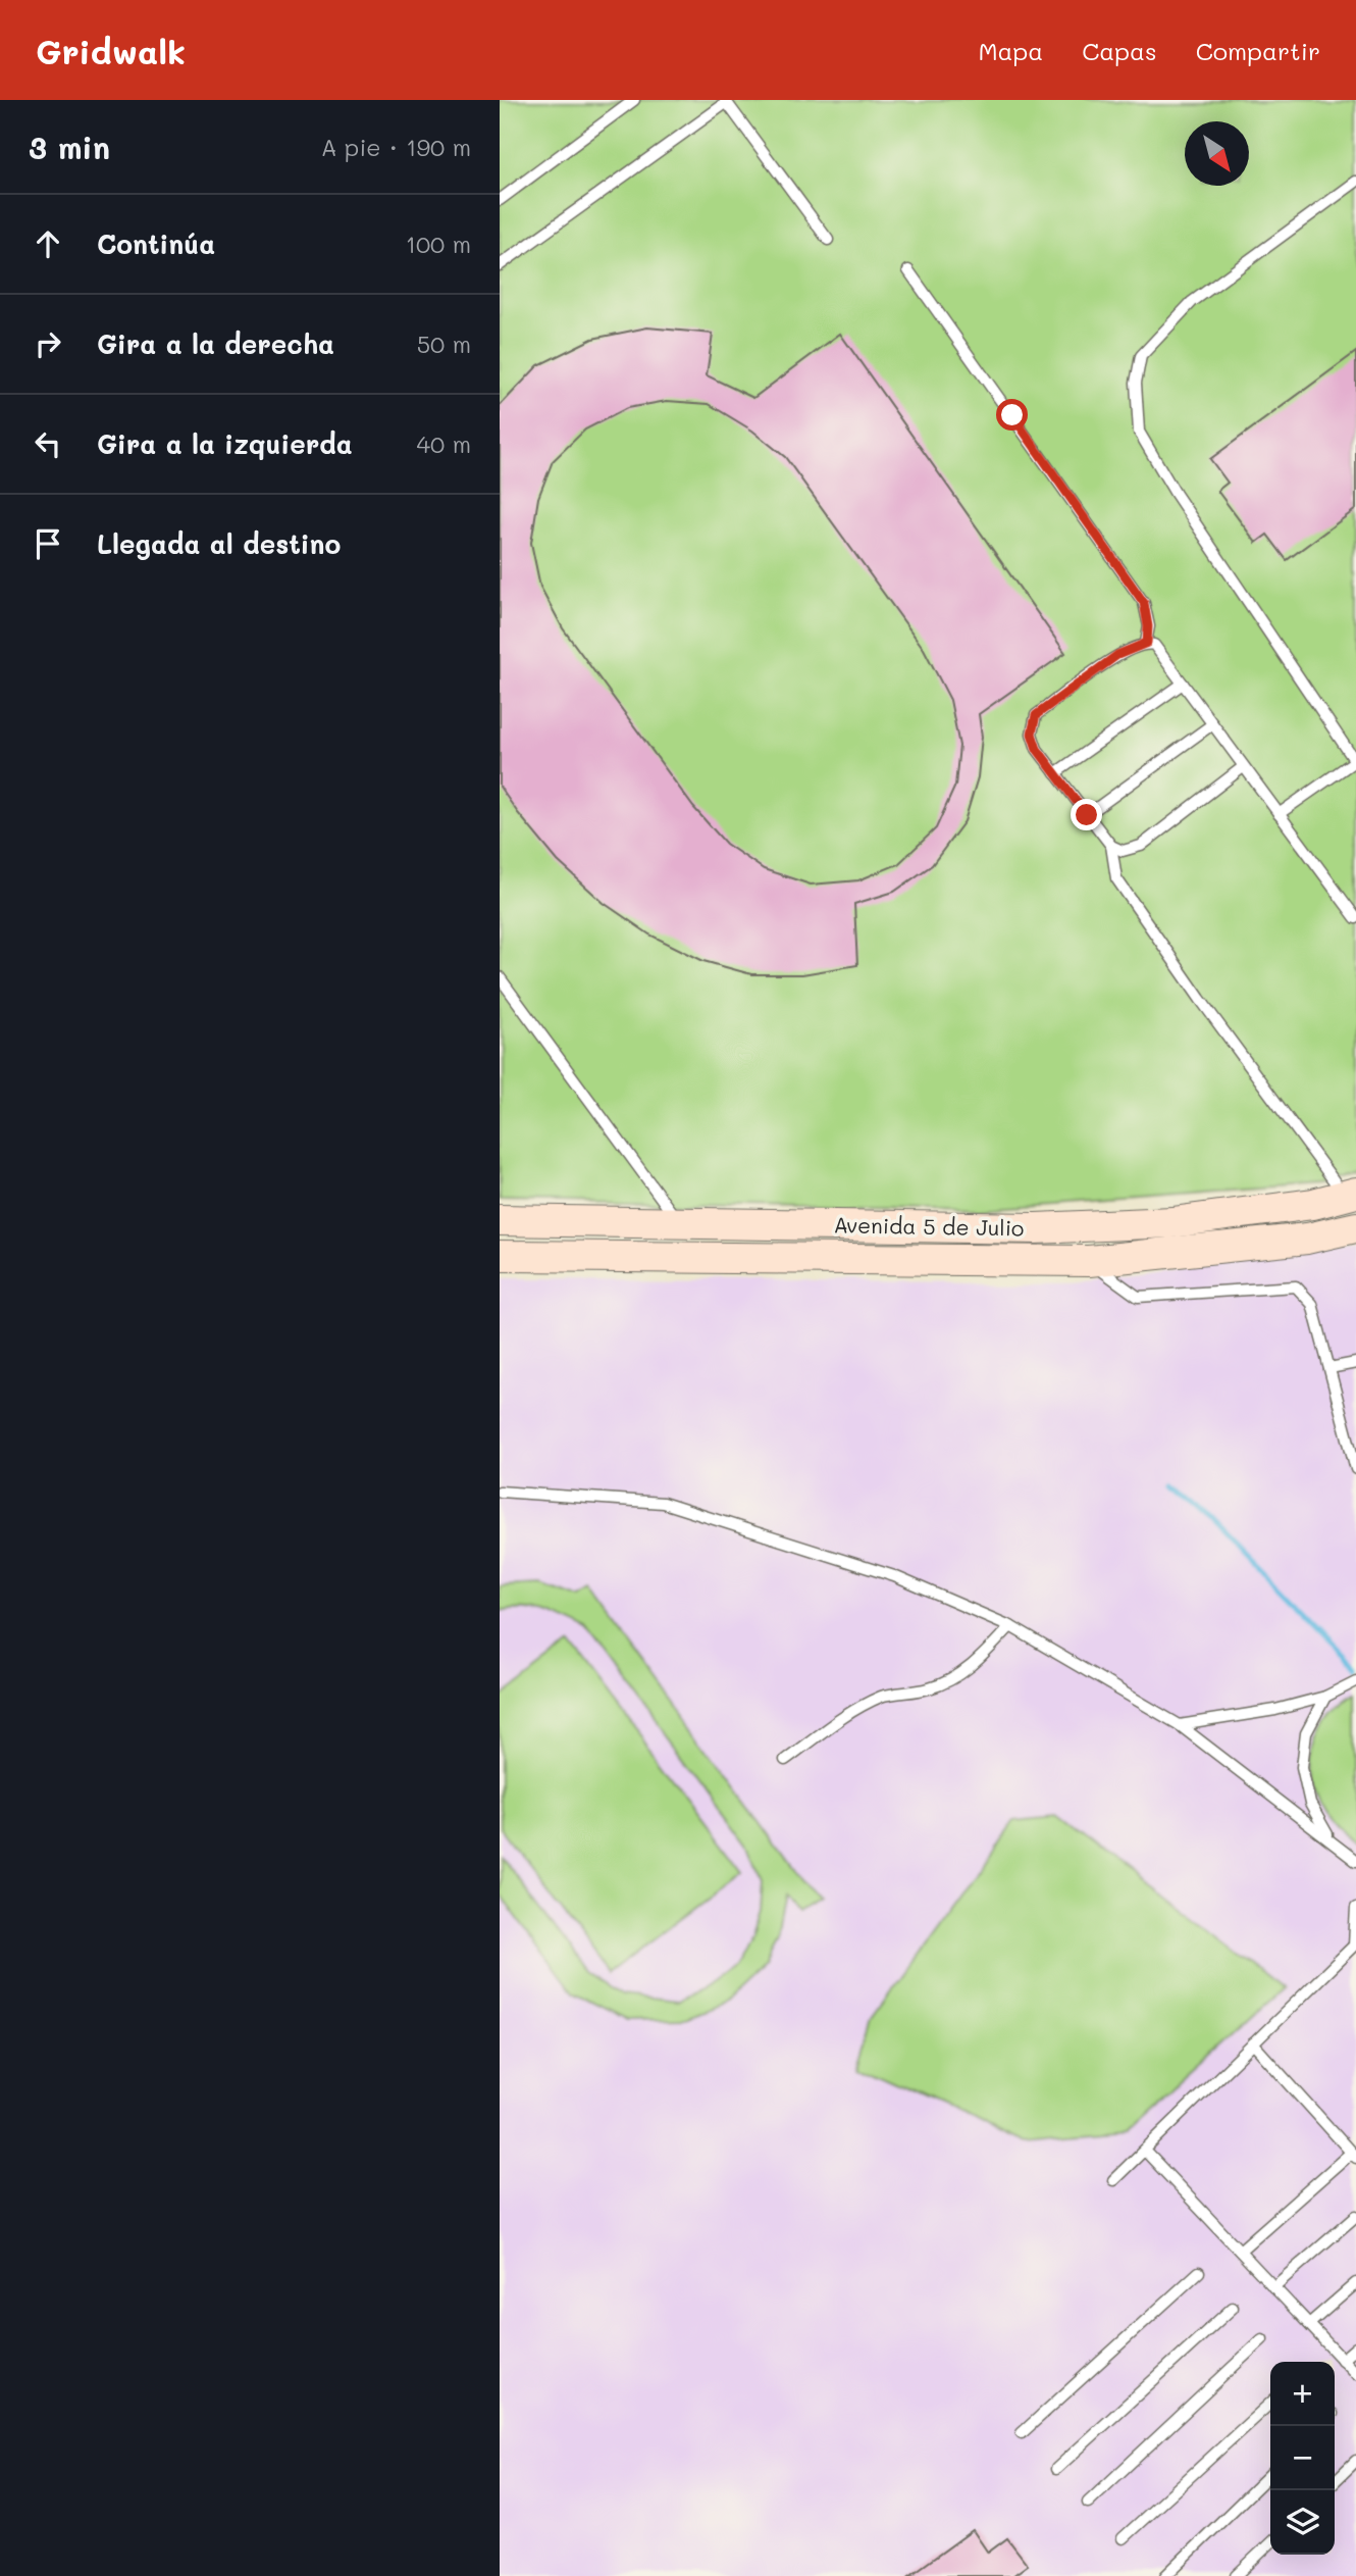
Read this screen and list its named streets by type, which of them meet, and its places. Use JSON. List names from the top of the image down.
{
  "streets": {
    "main road": ["Avenida 5 de Julio"]
  },
  "north": "bottom right",
  "page": {
    "header": "Gridwalk",
    "nav": ["Mapa", "Capas", "Compartir"],
    "heading": ["3 min", "A pie · 190 m"],
    "list": [
      ["Continúa", "100 m"],
      ["Gira a la derecha", "50 m"],
      ["Gira a la izquierda", "40 m"],
      "Llegada al destino"
    ],
    "map_buttons": ["+", "−"]
  }
}
